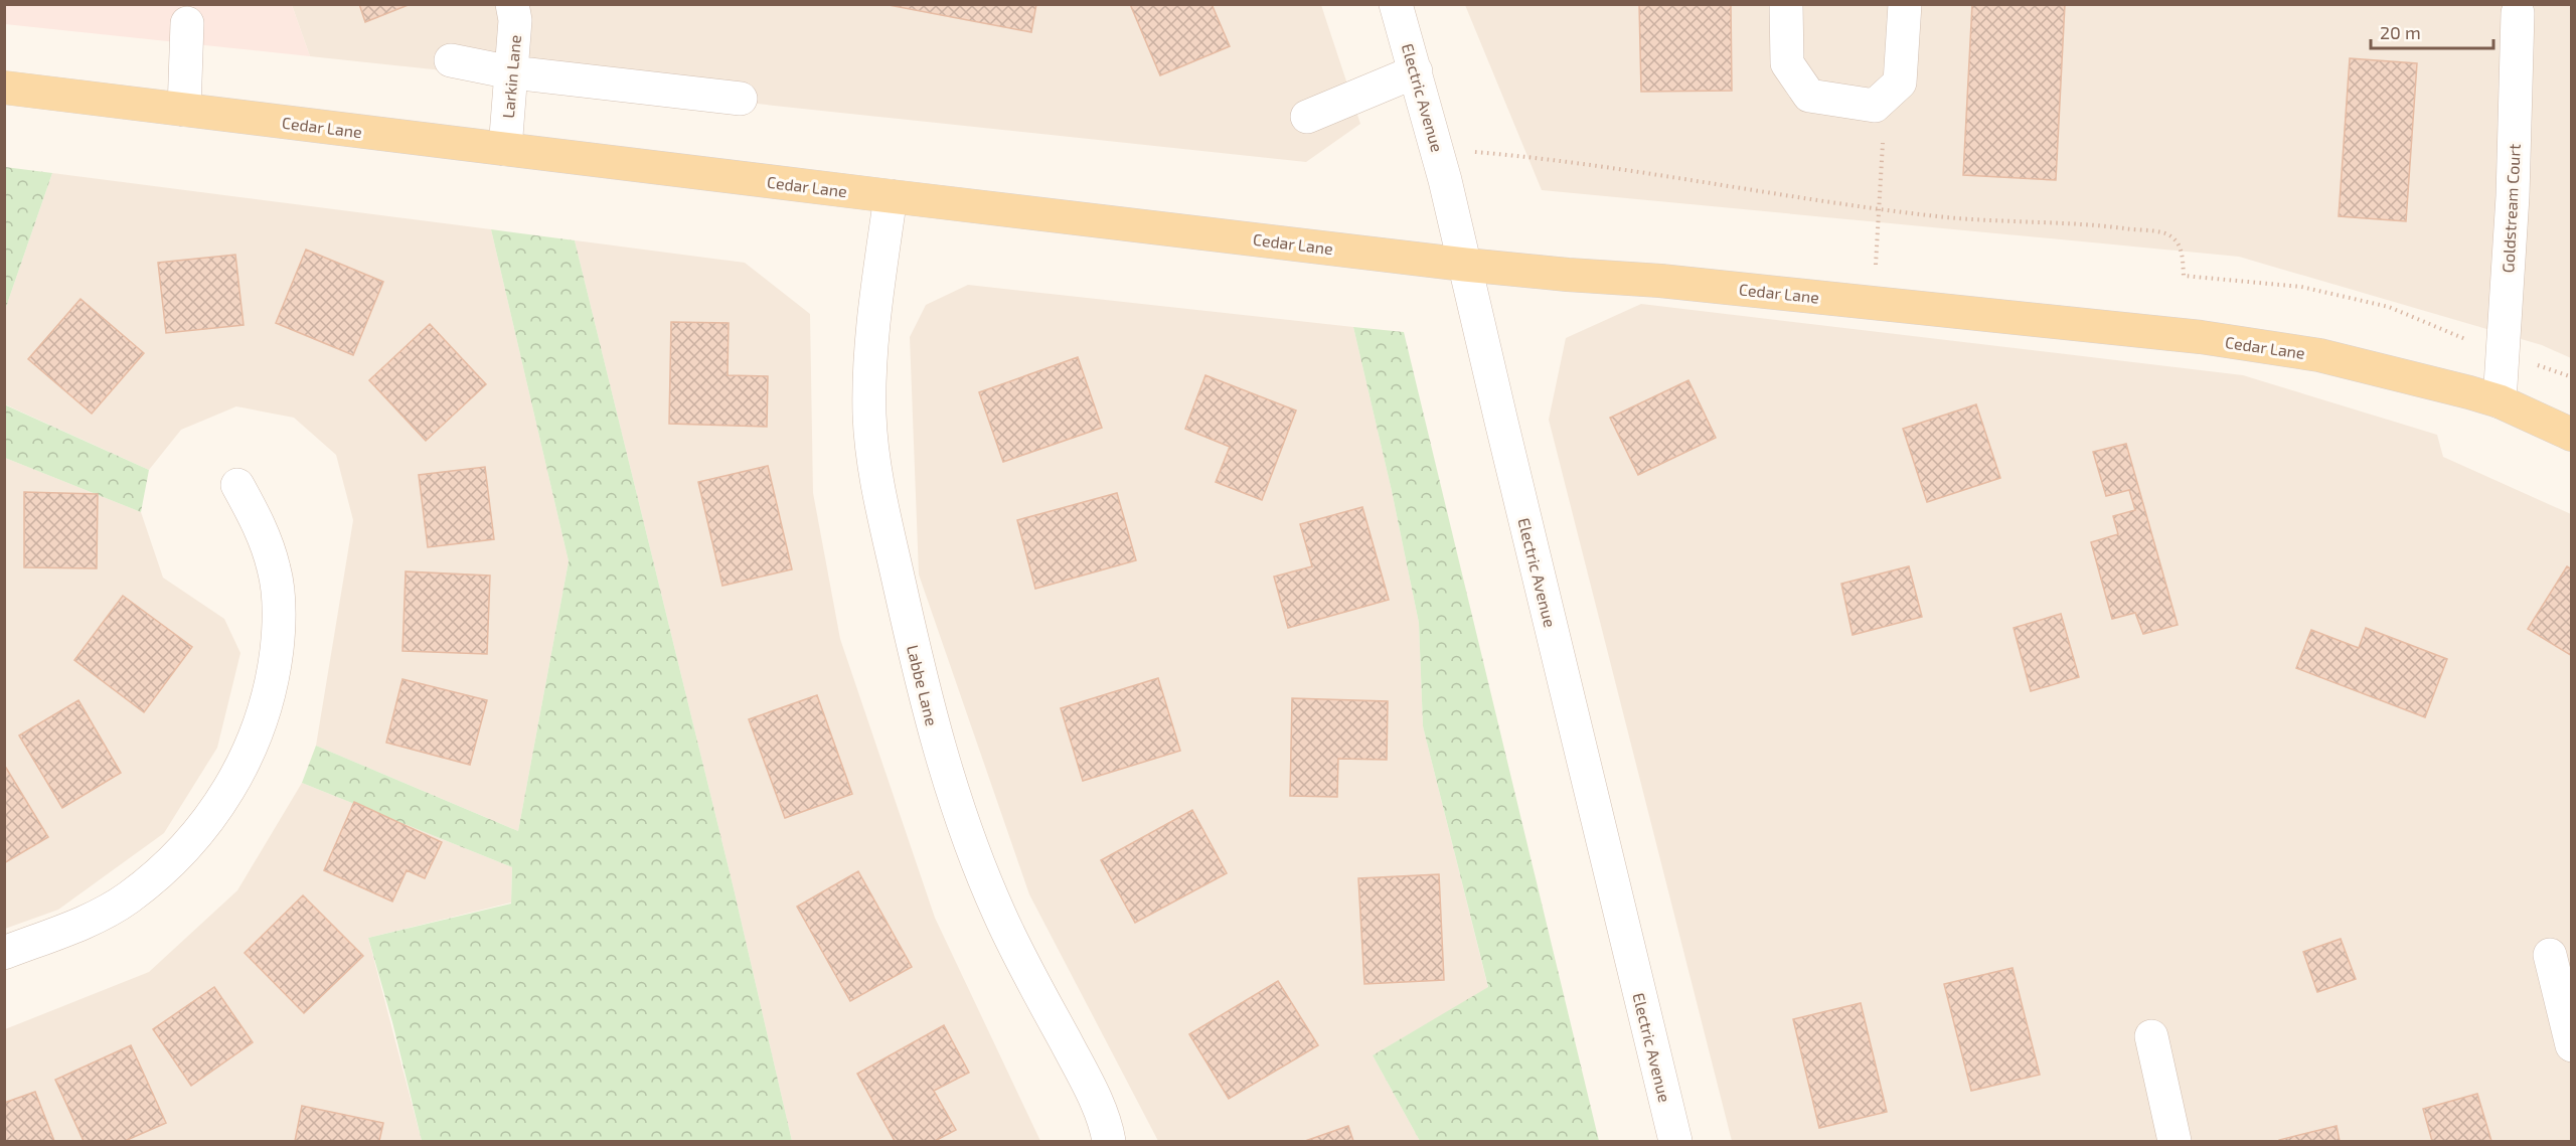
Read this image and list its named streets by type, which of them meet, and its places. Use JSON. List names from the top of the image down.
{
  "streets": {
    "main road": ["Cedar Lane"],
    "street": [
      "Larkin Lane",
      "Electric Avenue",
      "Goldstream Court",
      "Labbe Lane"
    ]
  },
  "crossings": [
    ["Larkin Lane", "Cedar Lane"],
    ["Electric Avenue", "Cedar Lane"],
    ["Cedar Lane", "Goldstream Court"],
    ["Cedar Lane", "Labbe Lane"]
  ],
  "scale_bar": "20 m"
}
